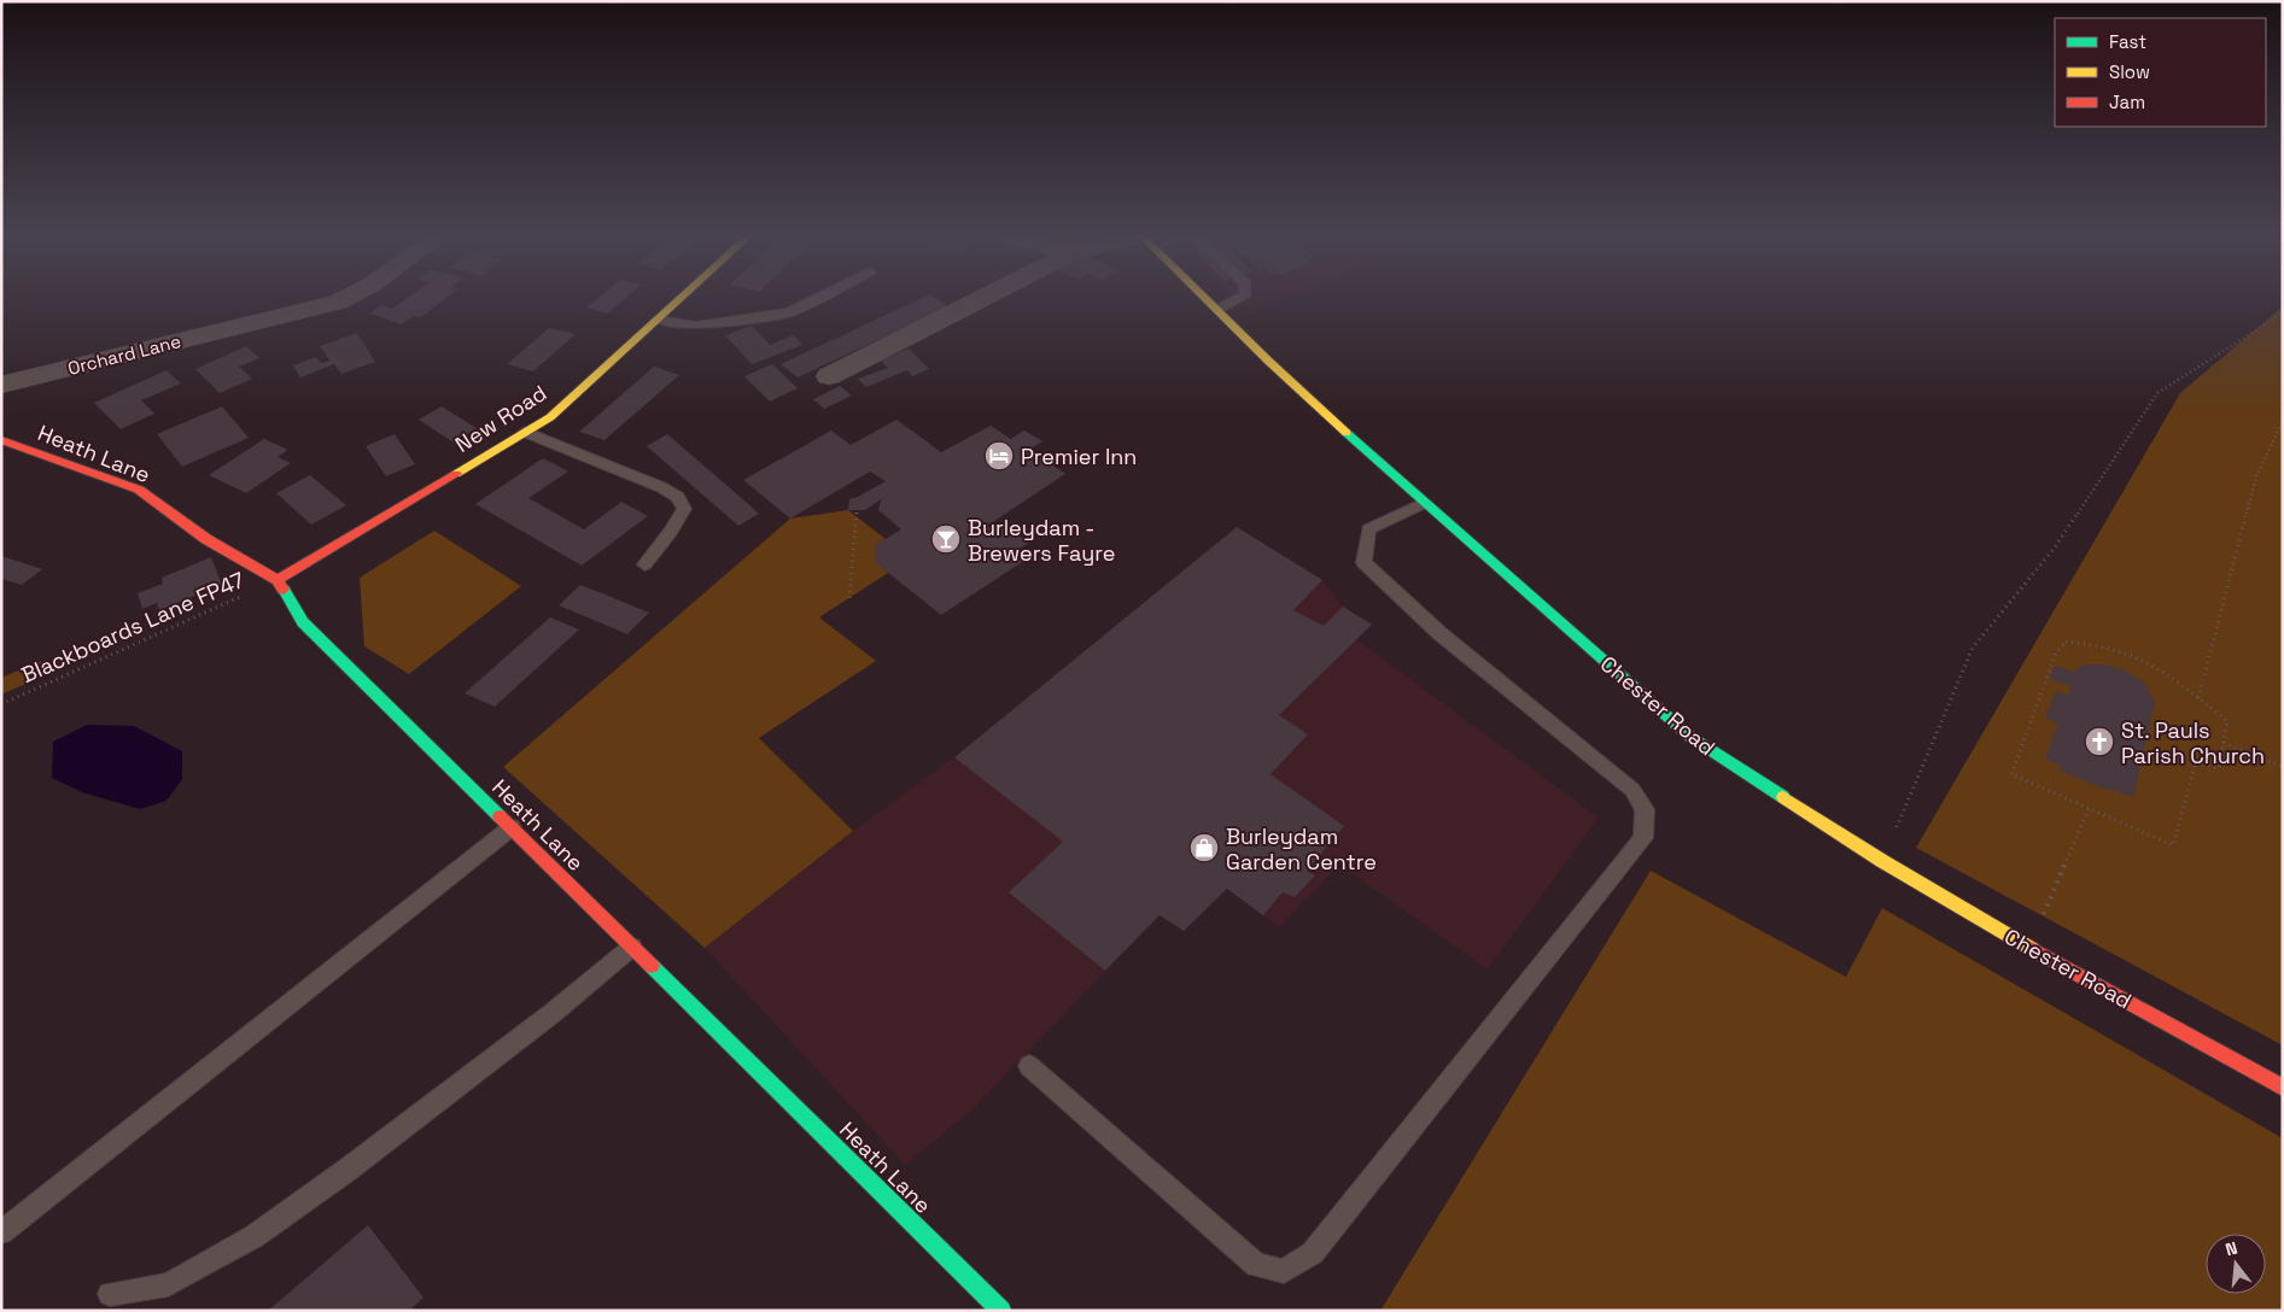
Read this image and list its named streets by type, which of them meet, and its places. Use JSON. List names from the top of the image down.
{
  "streets": {
    "street": [
      "Orchard Lane",
      "New Road",
      "Heath Lane",
      "Chester Road"
    ],
    "path": ["Blackboards Lane FP47"]
  },
  "crossings": [
    ["New Road", "Heath Lane"],
    ["New Road", "Blackboards Lane FP47"],
    ["Heath Lane", "Blackboards Lane FP47"]
  ],
  "places": {
    "hotel": ["Premier Inn"],
    "bar": ["Burleydam - Brewers Fayre"],
    "church": ["St. Pauls Parish Church"],
    "shop": ["Burleydam Garden Centre"]
  },
  "legend": ["Fast", "Slow", "Jam"],
  "north": "top"
}
